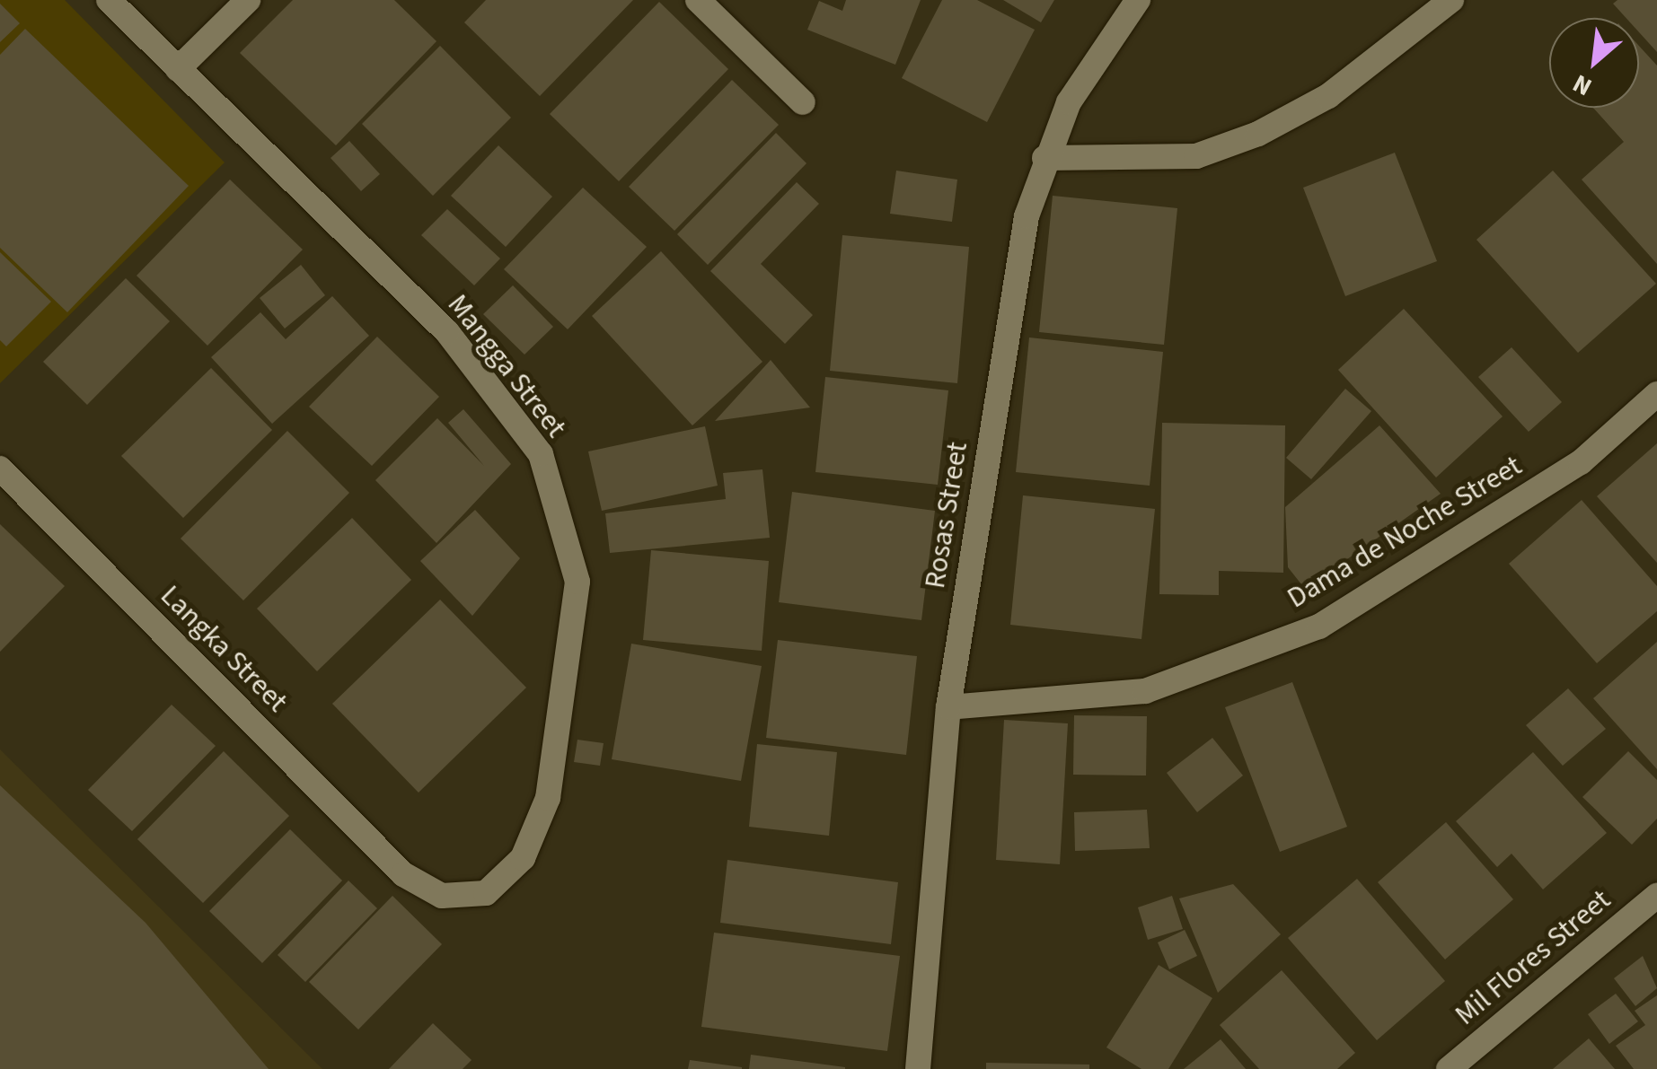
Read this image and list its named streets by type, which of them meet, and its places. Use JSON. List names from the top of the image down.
{
  "streets": {
    "street": [
      "Mangga Street",
      "Rosas Street",
      "Dama de Noche Street",
      "Langka Street",
      "Mil Flores Street"
    ]
  },
  "crossings": [
    ["Mangga Street", "Langka Street"],
    ["Rosas Street", "Dama de Noche Street"]
  ],
  "north": "bottom left"
}
